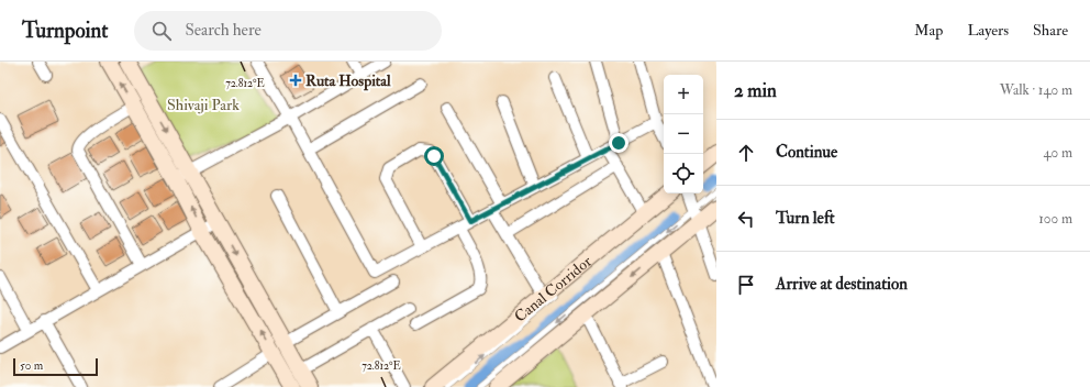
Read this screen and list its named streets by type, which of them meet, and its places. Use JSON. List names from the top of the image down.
{
  "streets": {
    "street": ["Canal Corridor"]
  },
  "parks": ["Shivaji Park"],
  "places": {
    "health": ["Ruta Hospital"]
  },
  "scale_bar": "50 m",
  "page": {
    "header": "Turnpoint",
    "search": "Search here",
    "nav": ["Map", "Layers", "Share"],
    "heading": ["2 min", "Walk · 140 m"],
    "map_buttons": ["+", "−"],
    "list": [
      ["Continue", "40 m"],
      ["Turn left", "100 m"],
      "Arrive at destination"
    ],
    "scale": "50 m"
  },
  "coordinates": ["72.812°E"]
}
